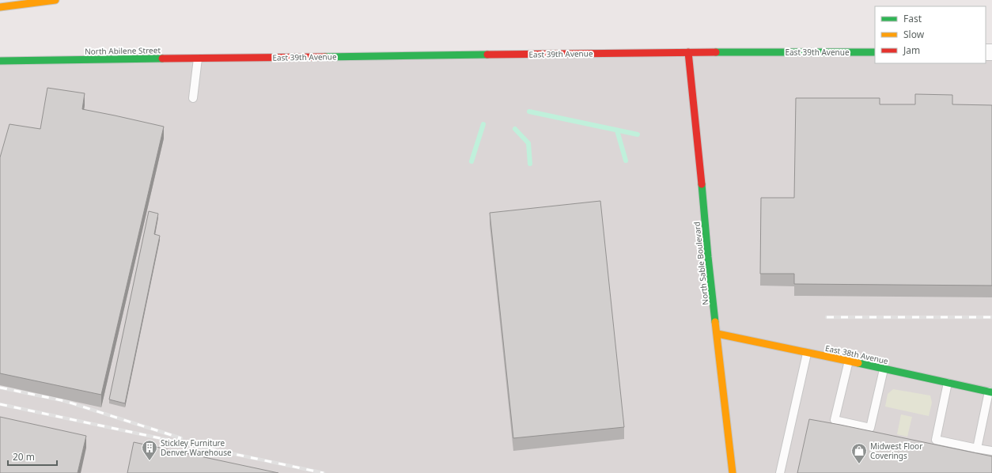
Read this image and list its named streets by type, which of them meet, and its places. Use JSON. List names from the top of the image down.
{
  "streets": {
    "main road": [
      "North Abilene Street",
      "East 39th Avenue",
      "North Sable Boulevard",
      "East 38th Avenue"
    ]
  },
  "crossings": [
    ["North Abilene Street", "East 39th Avenue"],
    ["East 39th Avenue", "North Sable Boulevard"],
    ["North Sable Boulevard", "East 38th Avenue"]
  ],
  "places": {
    "building": ["Stickley Furniture Denver Warehouse"],
    "shop": ["Midwest Floor Coverings"]
  },
  "legend": ["Fast", "Slow", "Jam"],
  "scale_bar": "20 m"
}
